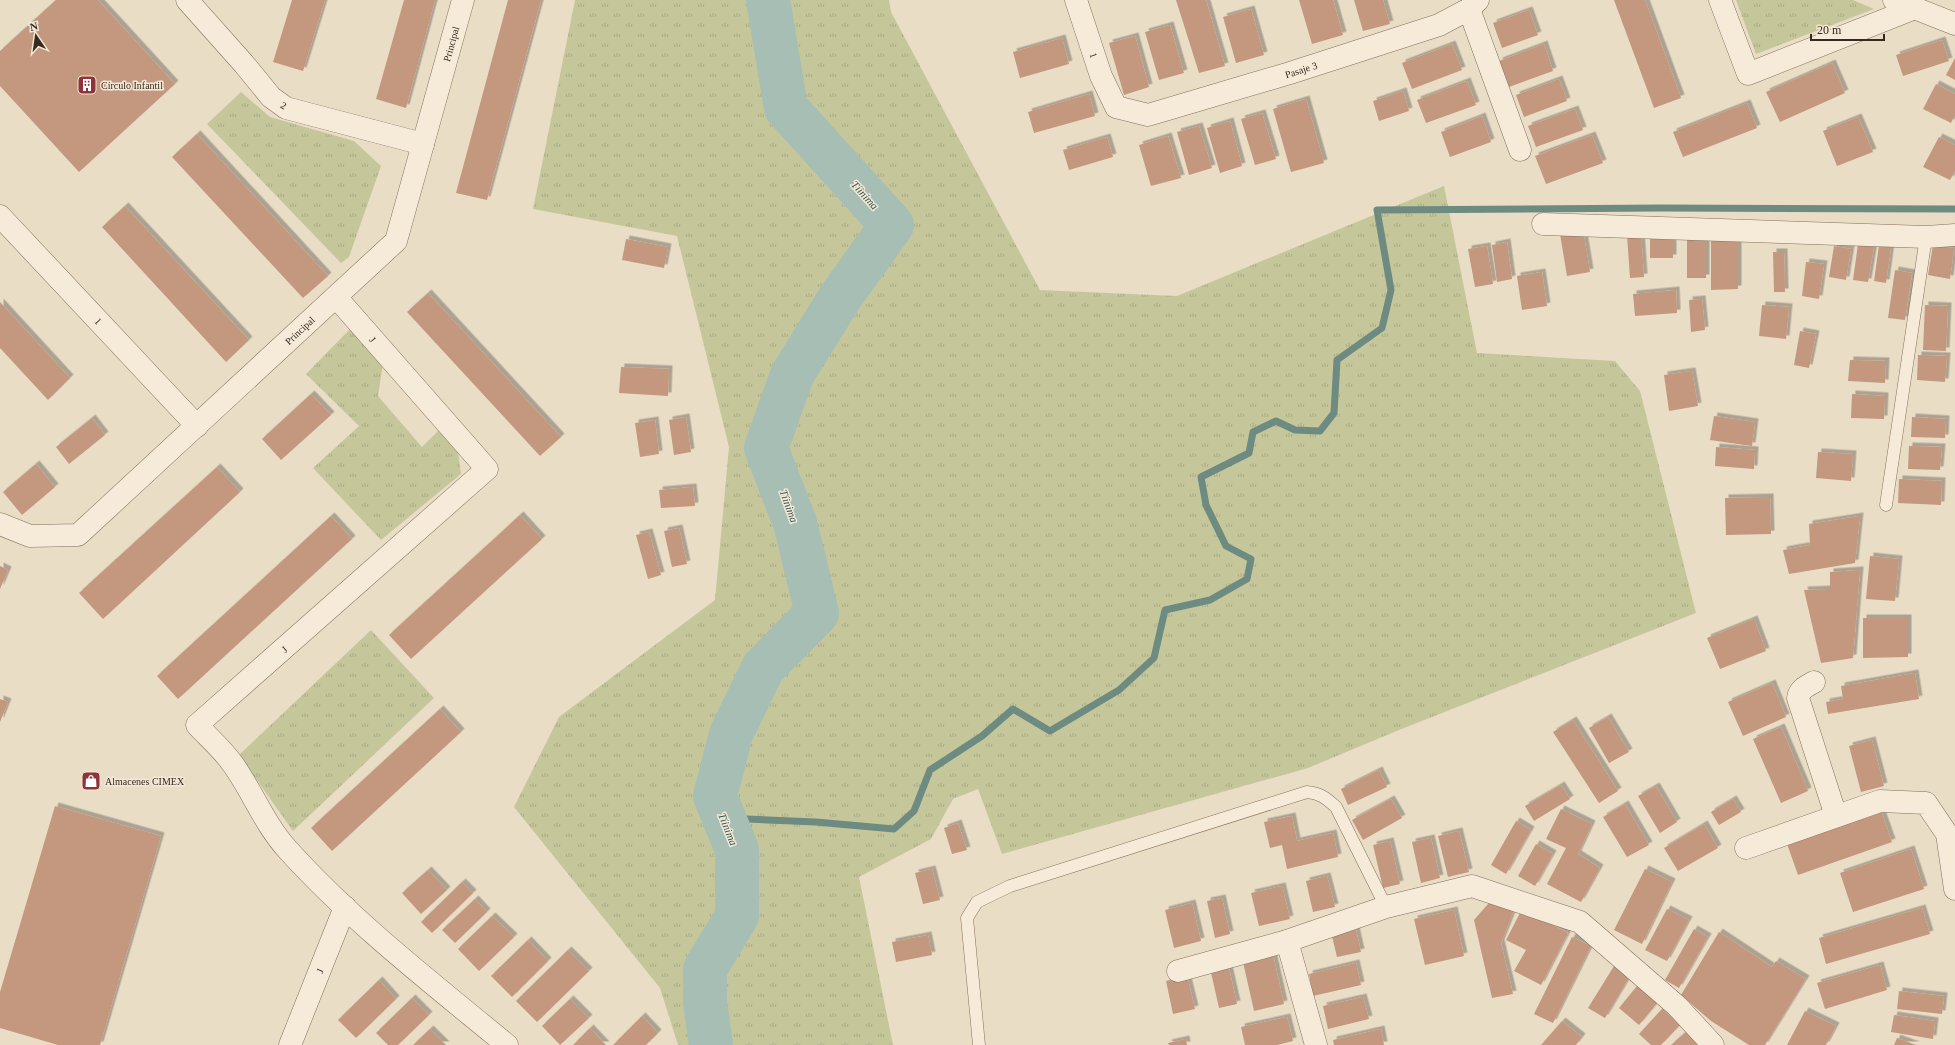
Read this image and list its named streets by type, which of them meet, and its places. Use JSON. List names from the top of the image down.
{
  "streets": {
    "street": [
      "Principal",
      "1",
      "Pasaje 3",
      "2",
      "I",
      "J"
    ]
  },
  "crossings": [
    ["Principal", "2"],
    ["Principal", "I"],
    ["Principal", "J"],
    ["1", "Pasaje 3"]
  ],
  "water": ["Tíinima"],
  "places": {
    "building": ["Círculo Infantil"],
    "shop": ["Almacenes CIMEX"]
  },
  "scale_bar": "20 m",
  "north": "top"
}
